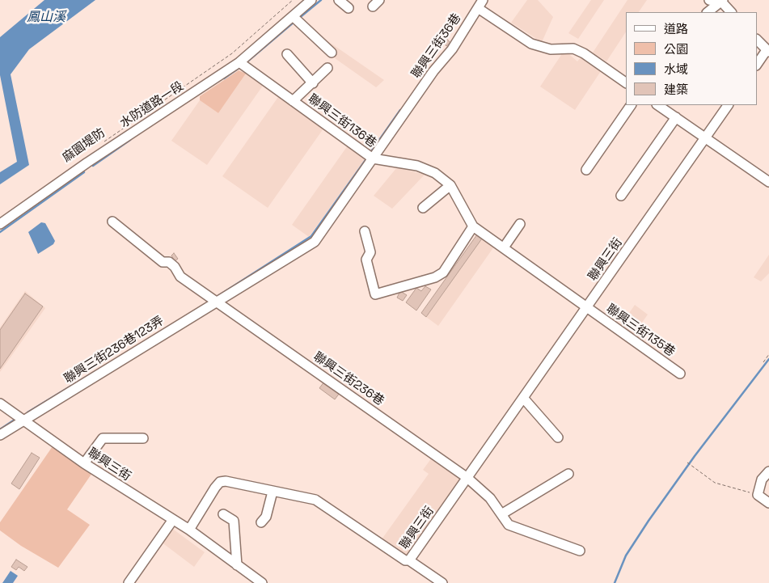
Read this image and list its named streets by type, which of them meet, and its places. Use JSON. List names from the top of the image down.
{
  "streets": {
    "street": [
      "聯興三街36巷",
      "水防道路一段",
      "聯興三街136巷",
      "聯興三街",
      "聯興三街135巷",
      "聯興三街236巷123弄",
      "聯興三街236巷"
    ],
    "path": ["麻園堤防"]
  },
  "crossings": [
    ["聯興三街36巷", "聯興三街136巷"],
    ["水防道路一段", "聯興三街136巷"],
    ["聯興三街136巷", "聯興三街"],
    ["聯興三街136巷", "聯興三街135巷"],
    ["聯興三街", "聯興三街135巷"],
    ["聯興三街", "聯興三街236巷123弄"],
    ["聯興三街", "聯興三街236巷"],
    ["聯興三街236巷123弄", "聯興三街236巷"]
  ],
  "water": ["鳳山溪"],
  "legend": [
    "道路",
    "公園",
    "水域",
    "建築"
  ]
}
